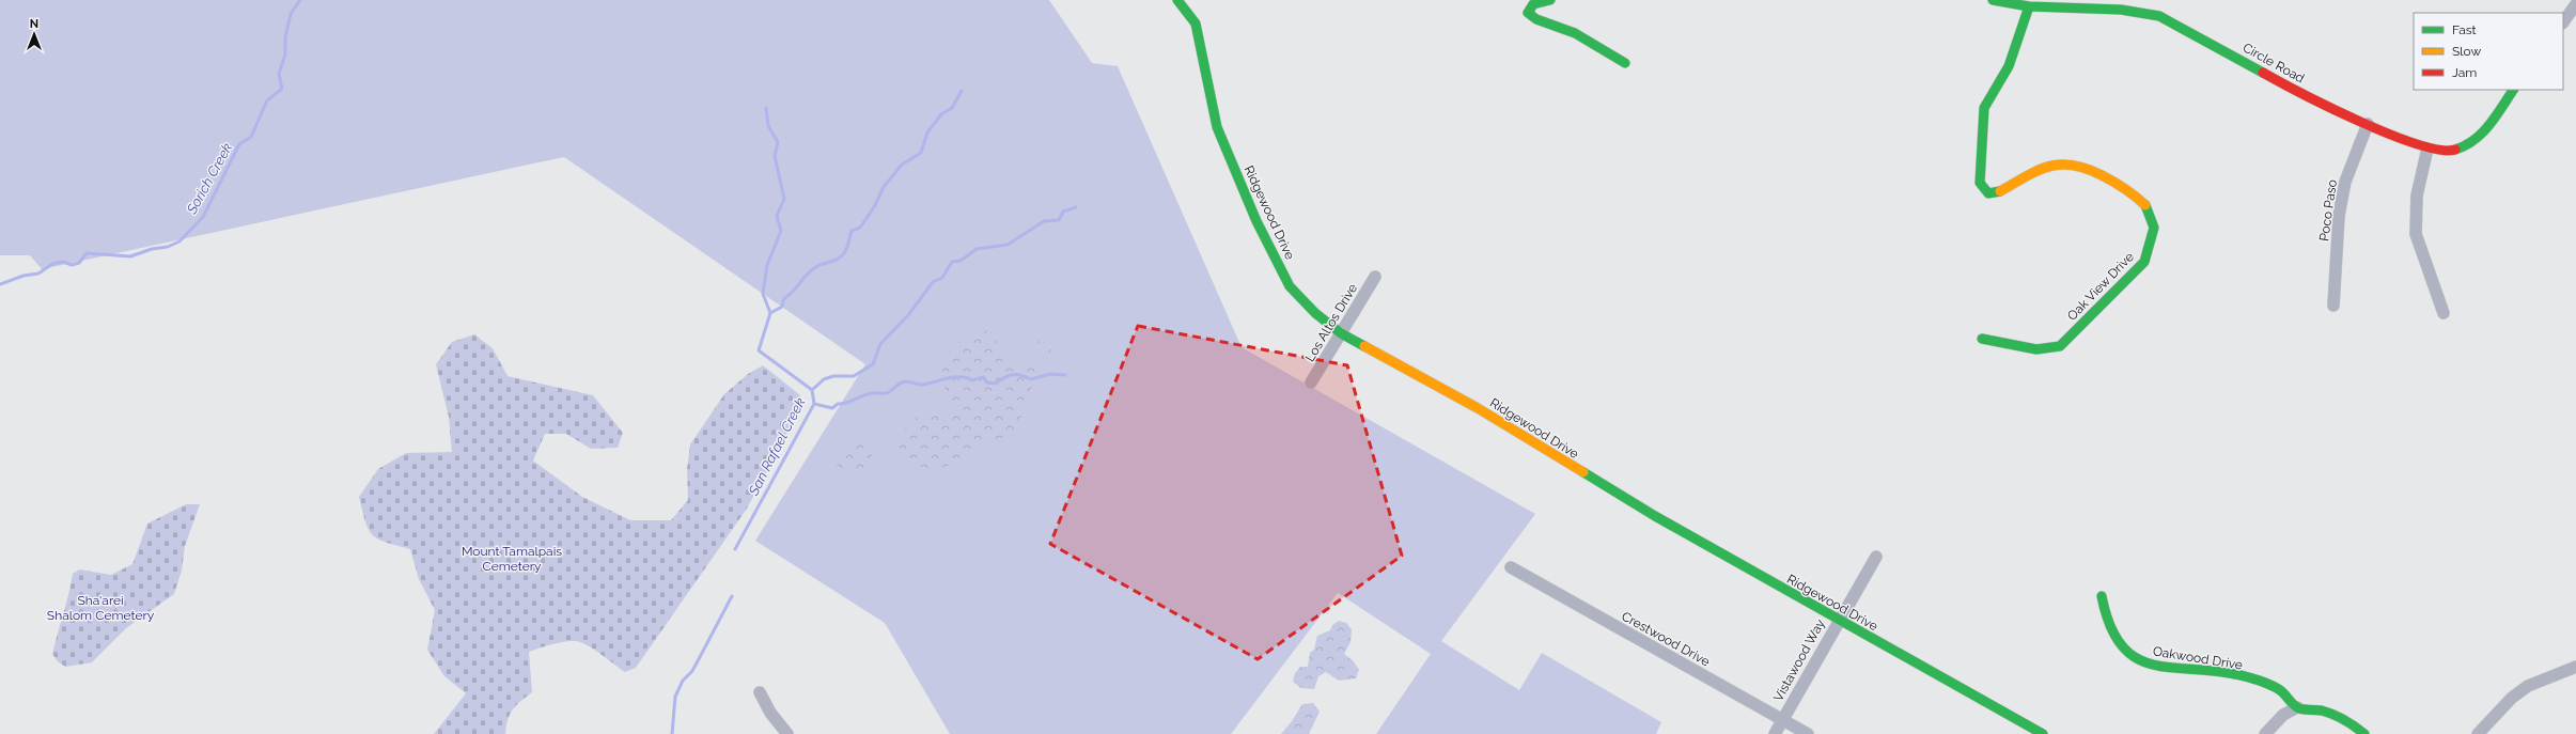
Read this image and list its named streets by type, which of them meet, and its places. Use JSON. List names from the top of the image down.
{
  "streets": {
    "street": [
      "Circle Road",
      "Poco Paso",
      "Ridgewood Drive",
      "Oak View Drive",
      "Los Altos Drive",
      "Crestwood Drive",
      "Oakwood Drive",
      "Vistawood Way"
    ]
  },
  "crossings": [
    ["Circle Road", "Poco Paso"],
    ["Circle Road", "Oak View Drive"],
    ["Ridgewood Drive", "Los Altos Drive"],
    ["Ridgewood Drive", "Vistawood Way"],
    ["Crestwood Drive", "Vistawood Way"]
  ],
  "water": ["Sorich Creek", "San Rafael Creek"],
  "parks": ["Mount Tamalpais Cemetery", "Sha'arei Shalom Cemetery"],
  "legend": ["Fast", "Slow", "Jam"],
  "north": "top"
}
